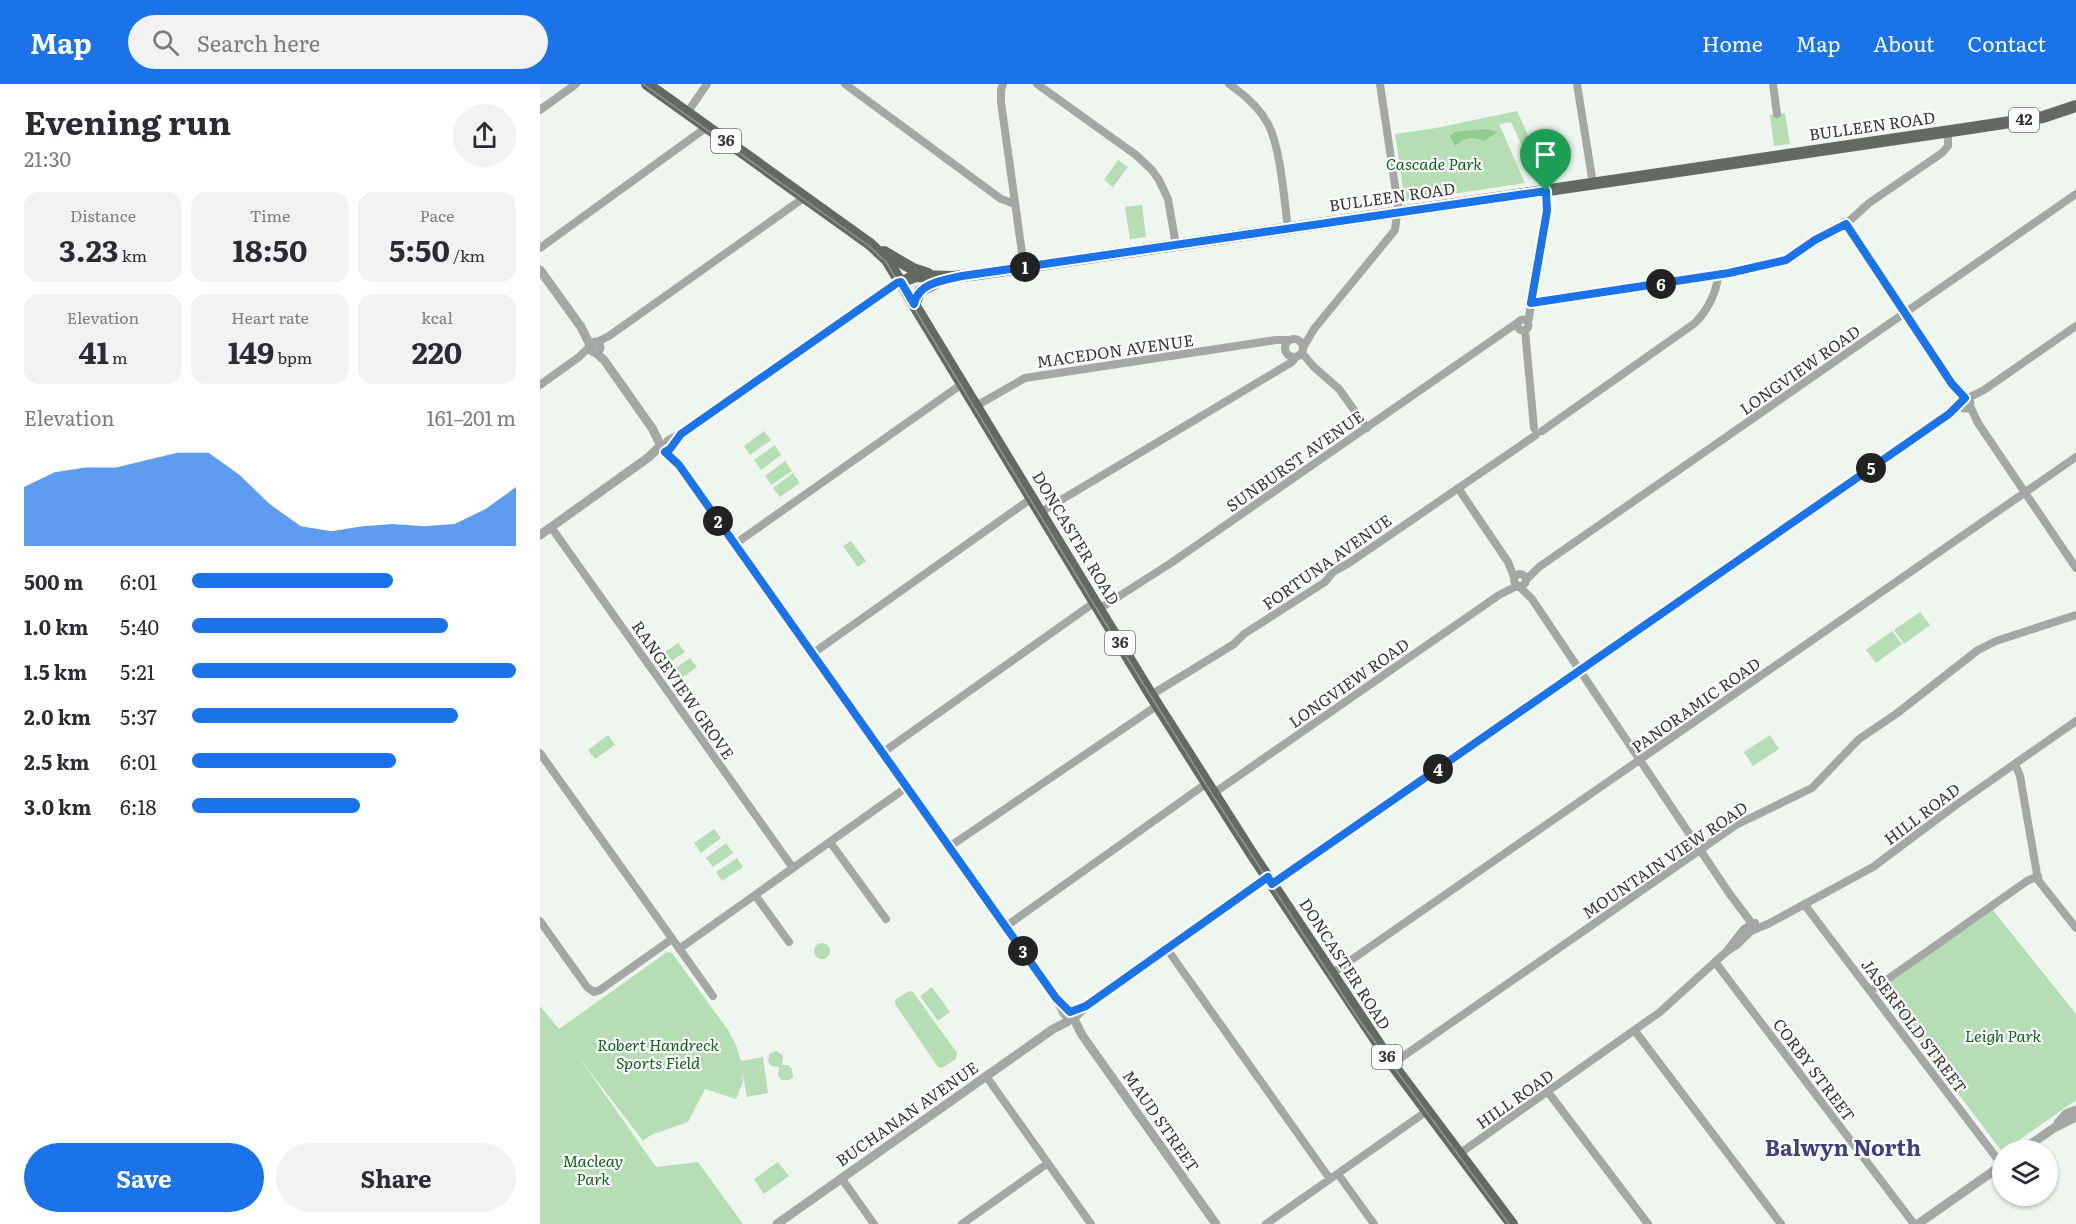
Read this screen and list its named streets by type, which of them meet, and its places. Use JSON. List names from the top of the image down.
{
  "streets": {
    "main road": [
      "42",
      "BULLEEN ROAD",
      "36",
      "DONCASTER ROAD"
    ],
    "street": [
      "MACEDON AVENUE",
      "LONGVIEW ROAD",
      "SUNBURST AVENUE",
      "FORTUNA AVENUE",
      "RANGEVIEW GROVE",
      "PANORAMIC ROAD",
      "HILL ROAD",
      "MOUNTAIN VIEW ROAD",
      "JASERFOLD STREET",
      "CORBY STREET",
      "BUCHANAN AVENUE",
      "MAUD STREET"
    ]
  },
  "crossings": [
    ["BULLEEN ROAD", "MACEDON AVENUE"],
    ["BULLEEN ROAD", "DONCASTER ROAD"],
    ["MACEDON AVENUE", "DONCASTER ROAD"],
    ["LONGVIEW ROAD", "DONCASTER ROAD"],
    ["LONGVIEW ROAD", "MAUD STREET"],
    ["SUNBURST AVENUE", "DONCASTER ROAD"],
    ["SUNBURST AVENUE", "MAUD STREET"],
    ["DONCASTER ROAD", "FORTUNA AVENUE"],
    ["DONCASTER ROAD", "PANORAMIC ROAD"],
    ["DONCASTER ROAD", "HILL ROAD"],
    ["DONCASTER ROAD", "MOUNTAIN VIEW ROAD"],
    ["DONCASTER ROAD", "BUCHANAN AVENUE"],
    ["FORTUNA AVENUE", "MAUD STREET"],
    ["HILL ROAD", "JASERFOLD STREET"],
    ["HILL ROAD", "CORBY STREET"],
    ["BUCHANAN AVENUE", "MAUD STREET"]
  ],
  "districts": ["Balwyn North"],
  "parks": [
    "Cascade Park",
    "Leigh Park",
    "Robert Handreck Sports Field",
    "Macleay Park"
  ],
  "page": {
    "header": "Map",
    "search": "Search here",
    "nav": [
      "Home",
      "Map",
      "About",
      "Contact"
    ],
    "heading": ["Evening run", "21:30"],
    "stats": [
      ["Distance", "3.23 km"],
      ["Time", "18:50"],
      ["Pace", "5:50 /km"],
      ["Elevation", "41 m"],
      ["Heart rate", "149 bpm"],
      ["kcal", "220"]
    ],
    "pins": [
      "1",
      "6",
      "5",
      "2",
      "4",
      "3"
    ],
    "chart": ["Elevation", "161–201 m"],
    "list": [
      {
        "name": "500 m",
        "note": "6:01"
      },
      {
        "name": "1.0 km",
        "note": "5:40"
      },
      {
        "name": "1.5 km",
        "note": "5:21"
      },
      {
        "name": "2.0 km",
        "note": "5:37"
      },
      {
        "name": "2.5 km",
        "note": "6:01"
      },
      {
        "name": "3.0 km",
        "note": "6:18"
      }
    ],
    "buttons": ["Save", "Share"]
  }
}
